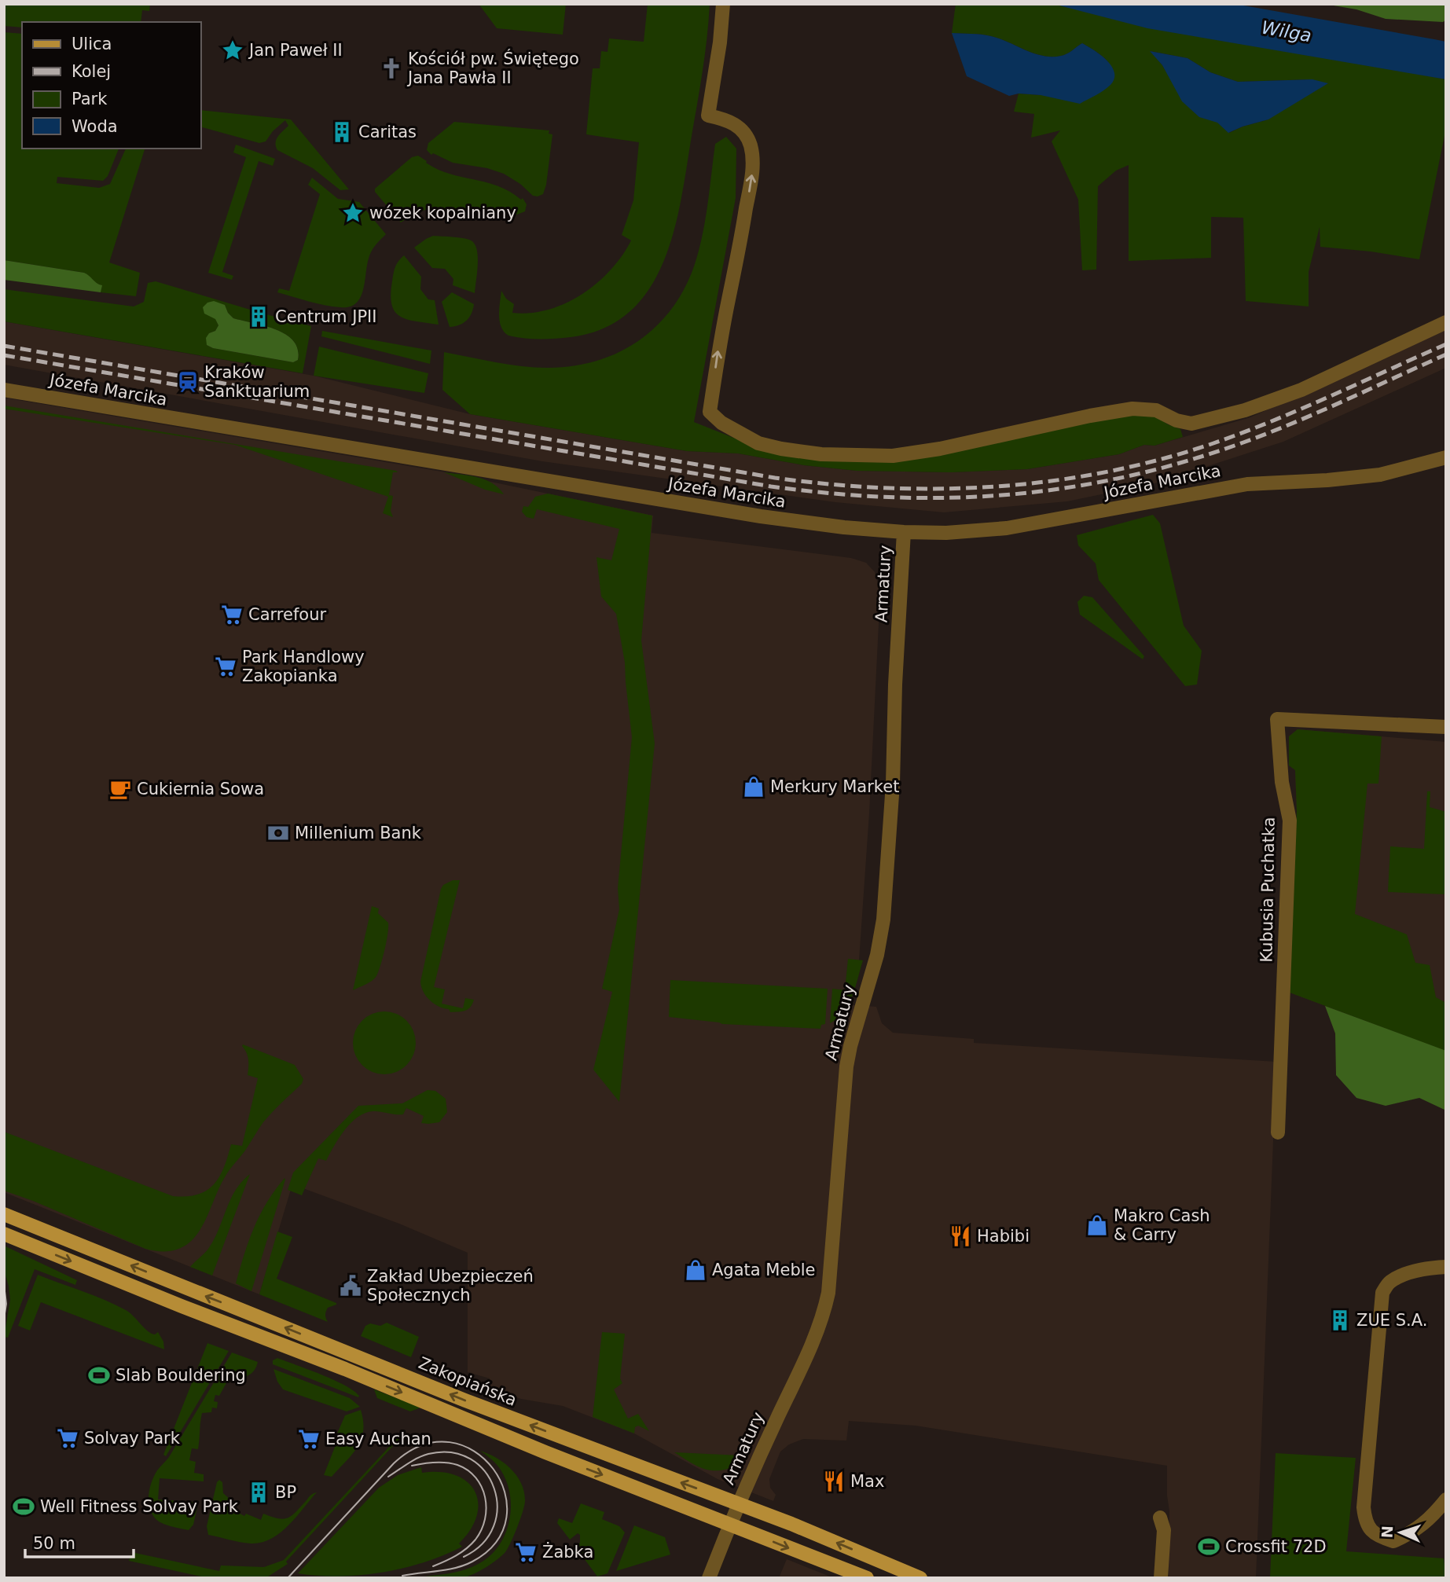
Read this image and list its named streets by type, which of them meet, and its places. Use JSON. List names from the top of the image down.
{
  "streets": {
    "main road": ["Zakopiańska"],
    "street": ["Józefa Marcika", "Armatury", "Kubusia Puchatka"]
  },
  "crossings": [
    ["Józefa Marcika", "Armatury"],
    ["Armatury", "Zakopiańska"]
  ],
  "water": ["Wilga"],
  "places": {
    "place": ["Jan Paweł II", "wózek kopalniany"],
    "church": ["Kościół pw. Świętego Jana Pawła II"],
    "building": [
      "Caritas",
      "Centrum JPII",
      "ZUE S.A.",
      "BP"
    ],
    "station": ["Kraków Sanktuarium"],
    "supermarket": [
      "Carrefour",
      "Park Handlowy Zakopianka",
      "Solvay Park",
      "Easy Auchan",
      "Żabka"
    ],
    "shop": ["Merkury Market", "Makro Cash & Carry", "Agata Meble"],
    "cafe": ["Cukiernia Sowa"],
    "bank": ["Millenium Bank"],
    "restaurant": ["Habibi", "Max"],
    "public building": ["Zakład Ubezpieczeń Społecznych"],
    "sports": ["Slab Bouldering", "Well Fitness Solvay Park", "Crossfit 72D"]
  },
  "legend": [
    "Ulica",
    "Kolej",
    "Park",
    "Woda"
  ],
  "scale_bar": "50 m",
  "north": "left"
}
